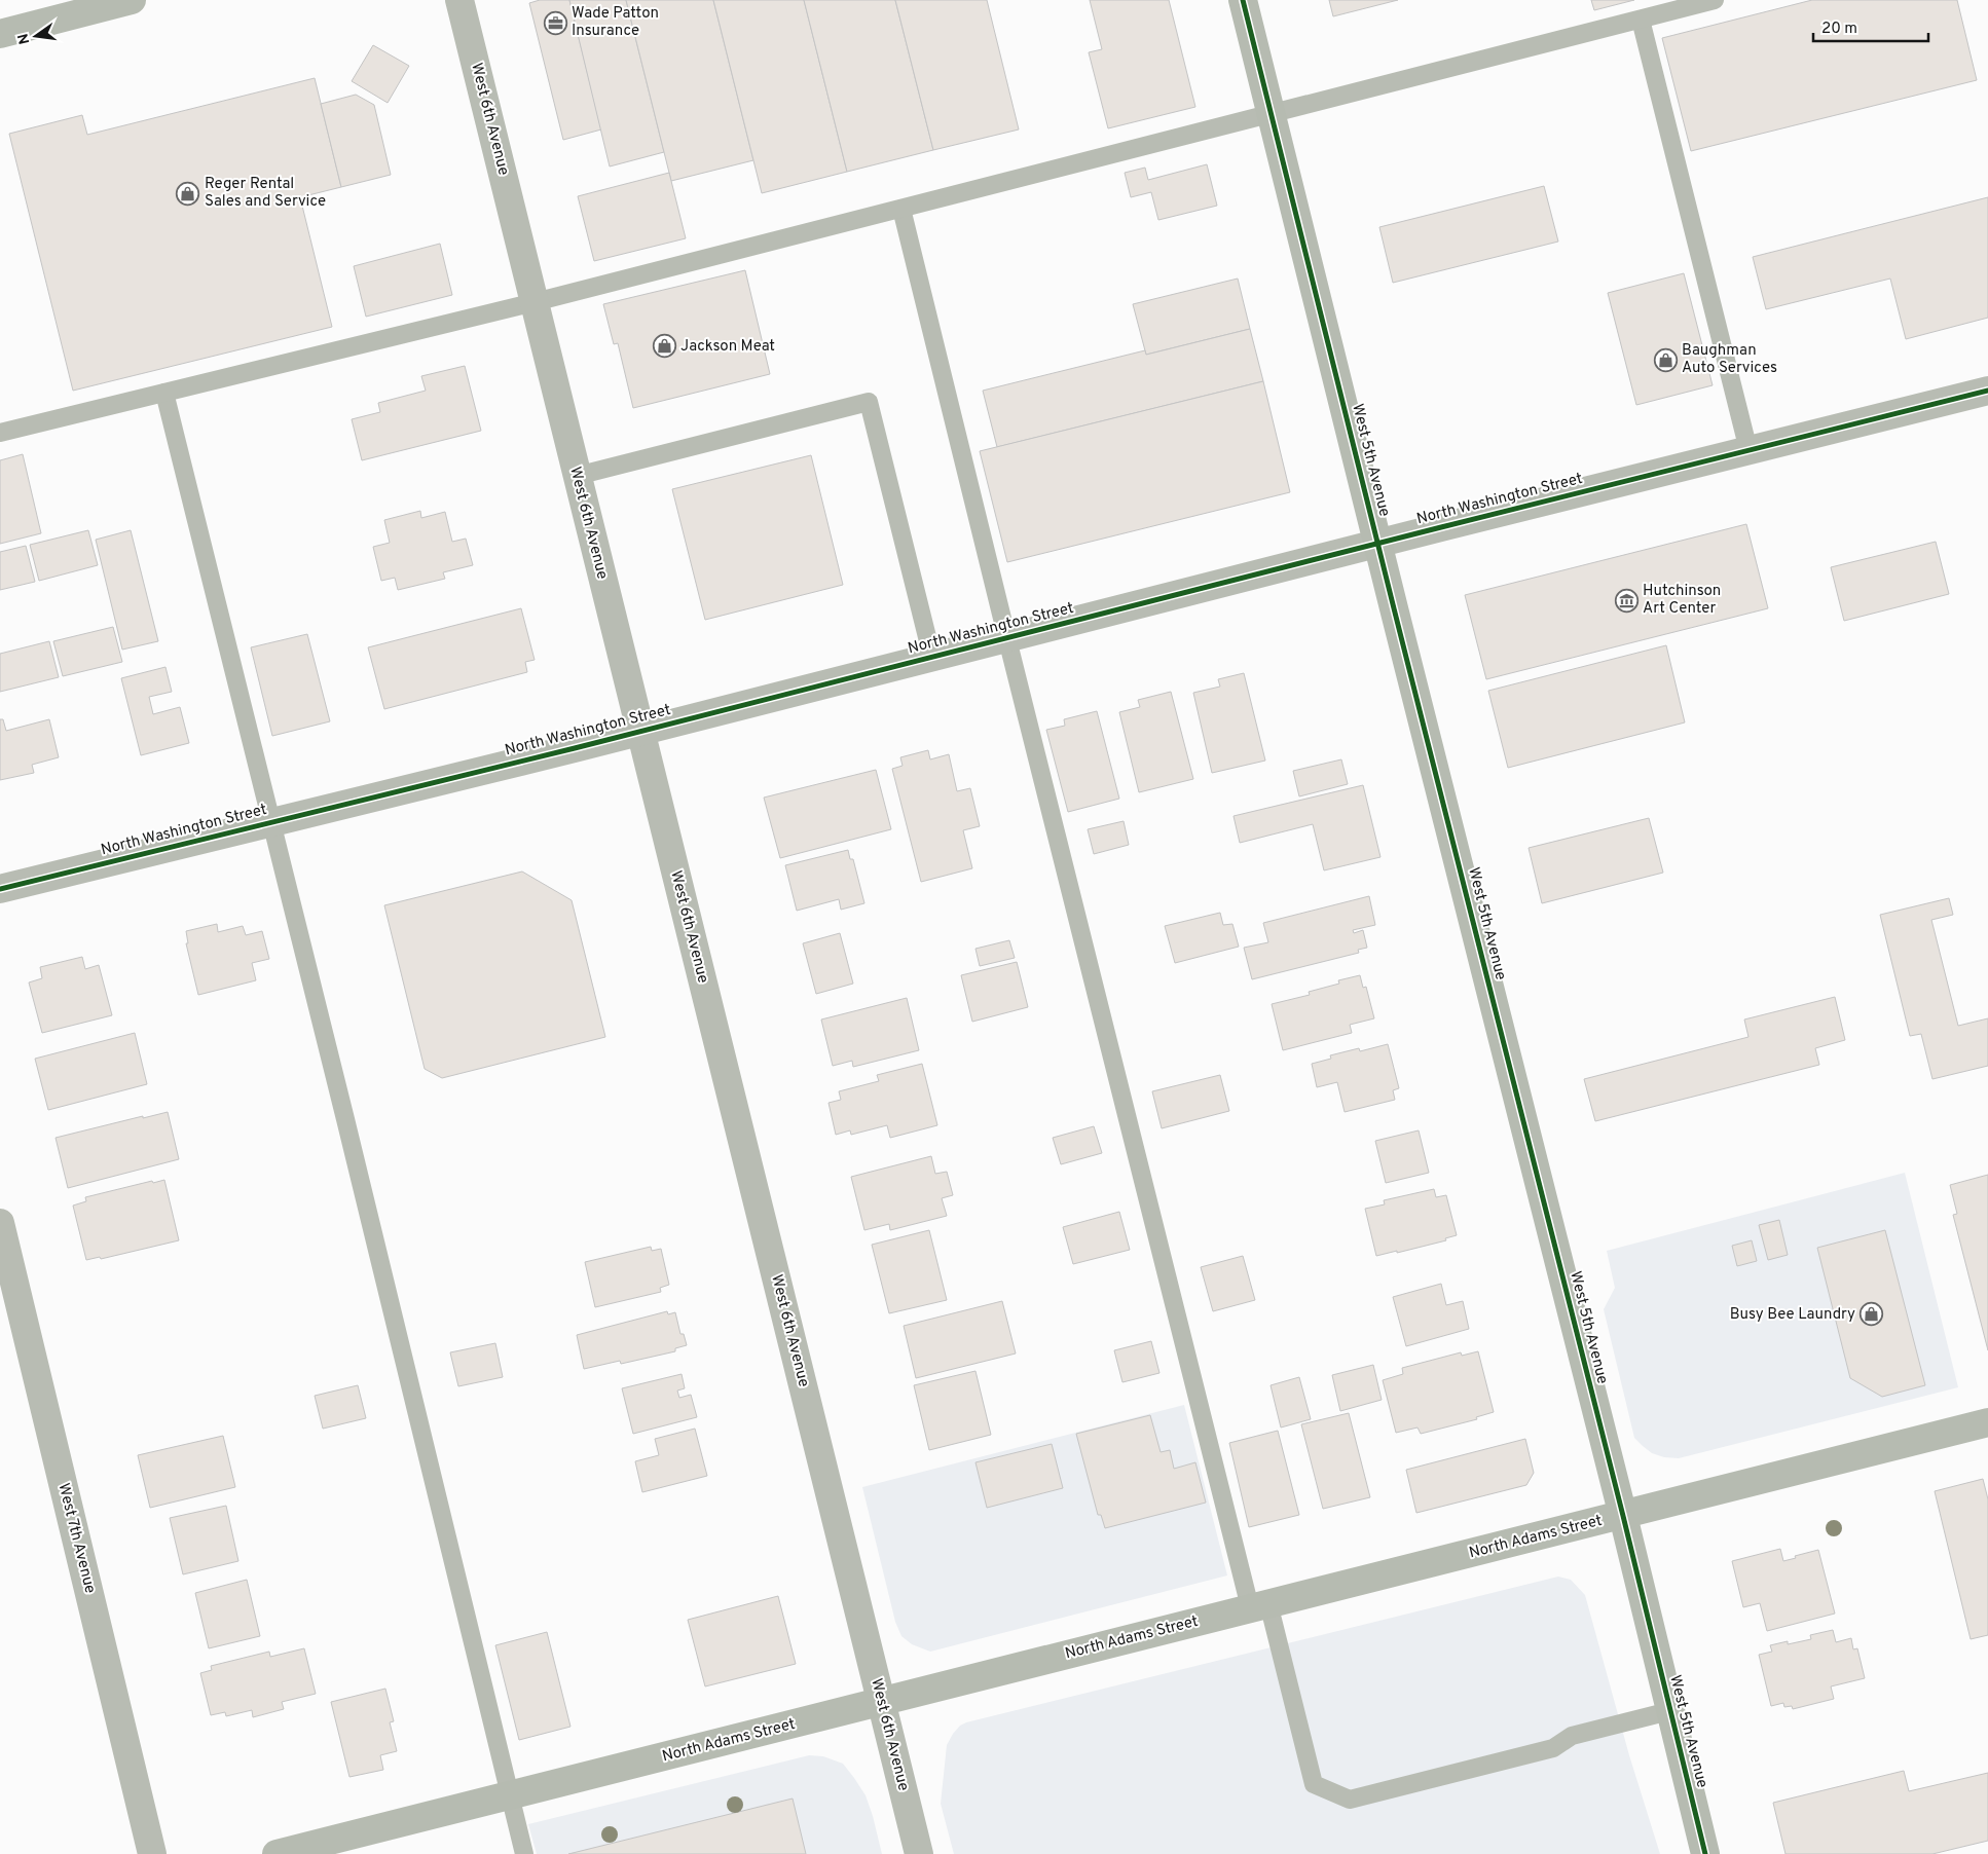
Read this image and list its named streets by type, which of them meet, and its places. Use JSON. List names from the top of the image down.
{
  "streets": {
    "street": [
      "West 6th Avenue",
      "West 5th Avenue",
      "North Washington Street",
      "North Adams Street",
      "West 7th Avenue"
    ]
  },
  "crossings": [
    ["West 6th Avenue", "North Washington Street"],
    ["West 6th Avenue", "North Adams Street"],
    ["West 5th Avenue", "North Washington Street"],
    ["West 5th Avenue", "North Adams Street"]
  ],
  "places": {
    "office": ["Wade Patton Insurance"],
    "shop": [
      "Reger Rental Sales and Service",
      "Jackson Meat",
      "Baughman Auto Services",
      "Busy Bee Laundry"
    ],
    "museum": ["Hutchinson Art Center"]
  },
  "scale_bar": "20 m",
  "north": "left"
}
